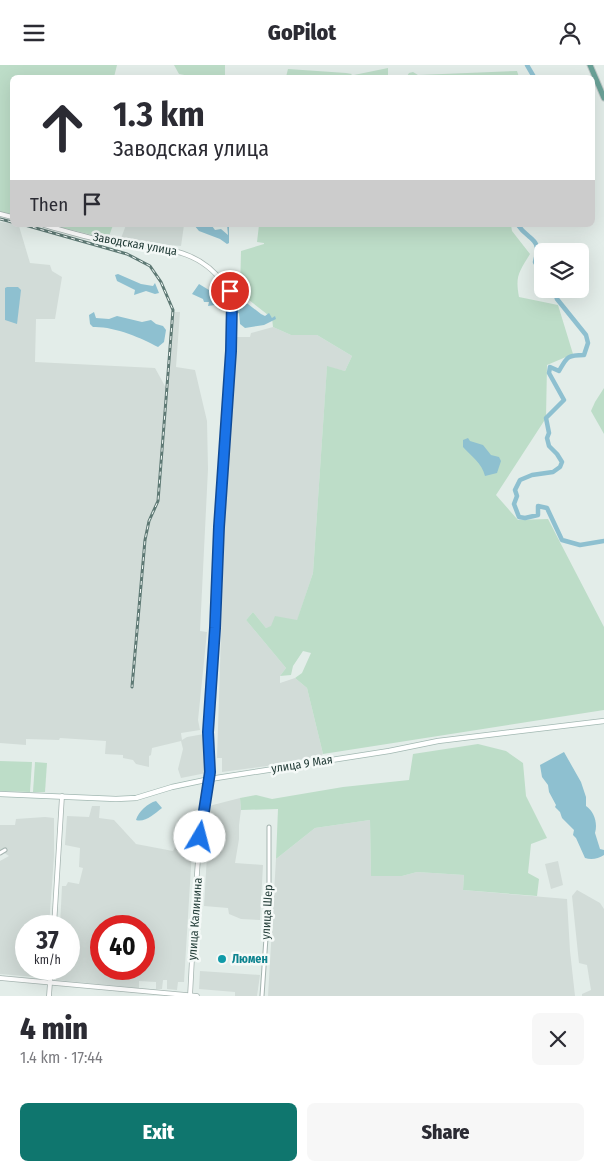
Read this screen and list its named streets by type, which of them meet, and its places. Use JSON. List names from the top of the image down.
{
  "streets": {
    "main road": ["улица 9 Мая"],
    "street": ["Заводская улица", "улица Шер", "улица Калинина"]
  },
  "crossings": [
    ["Заводская улица", "улица Калинина"],
    ["улица 9 Мая", "улица Калинина"]
  ],
  "places": ["Люмен"],
  "page": {
    "header": "GoPilot",
    "turn": ["1.3 km", "Заводская улица"],
    "then": "Then",
    "speed": "37 km/h",
    "limit": "40",
    "heading": ["4 min", "1.4 km · 17:44"],
    "buttons": ["Exit", "Share"]
  }
}
